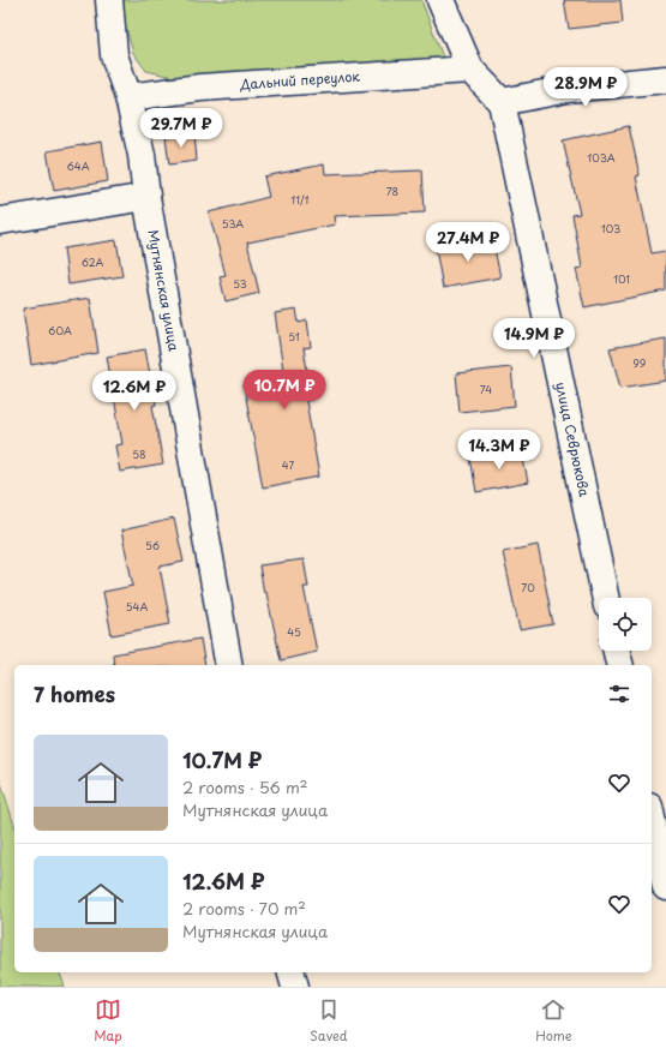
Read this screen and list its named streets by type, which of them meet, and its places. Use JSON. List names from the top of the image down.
{
  "streets": {
    "street": ["Дальний переулок", "Мутнянская улица", "улица Севрюкова"]
  },
  "crossings": [
    ["Дальний переулок", "Мутнянская улица"]
  ],
  "house_numbers": [
    "103А",
    "64А",
    "78",
    "11/1",
    "53А",
    "103",
    "62А",
    "101",
    "53",
    "60А",
    "51",
    "99",
    "74",
    "58",
    "47",
    "56",
    "70",
    "54А",
    "45"
  ],
  "page": {
    "price": [
      "28.9M ₽",
      "29.7M ₽",
      "27.4M ₽",
      "14.9M ₽",
      "10.7M ₽",
      "12.6M ₽",
      "14.3M ₽"
    ],
    "heading": "7 homes",
    "list": [
      {
        "name": "10.7M ₽",
        "note": "2 rooms · 56 m² · Мутнянская улица"
      },
      {
        "name": "12.6M ₽",
        "note": "2 rooms · 70 m² · Мутнянская улица"
      }
    ],
    "tabs": ["Map", "Saved", "Home"]
  }
}
